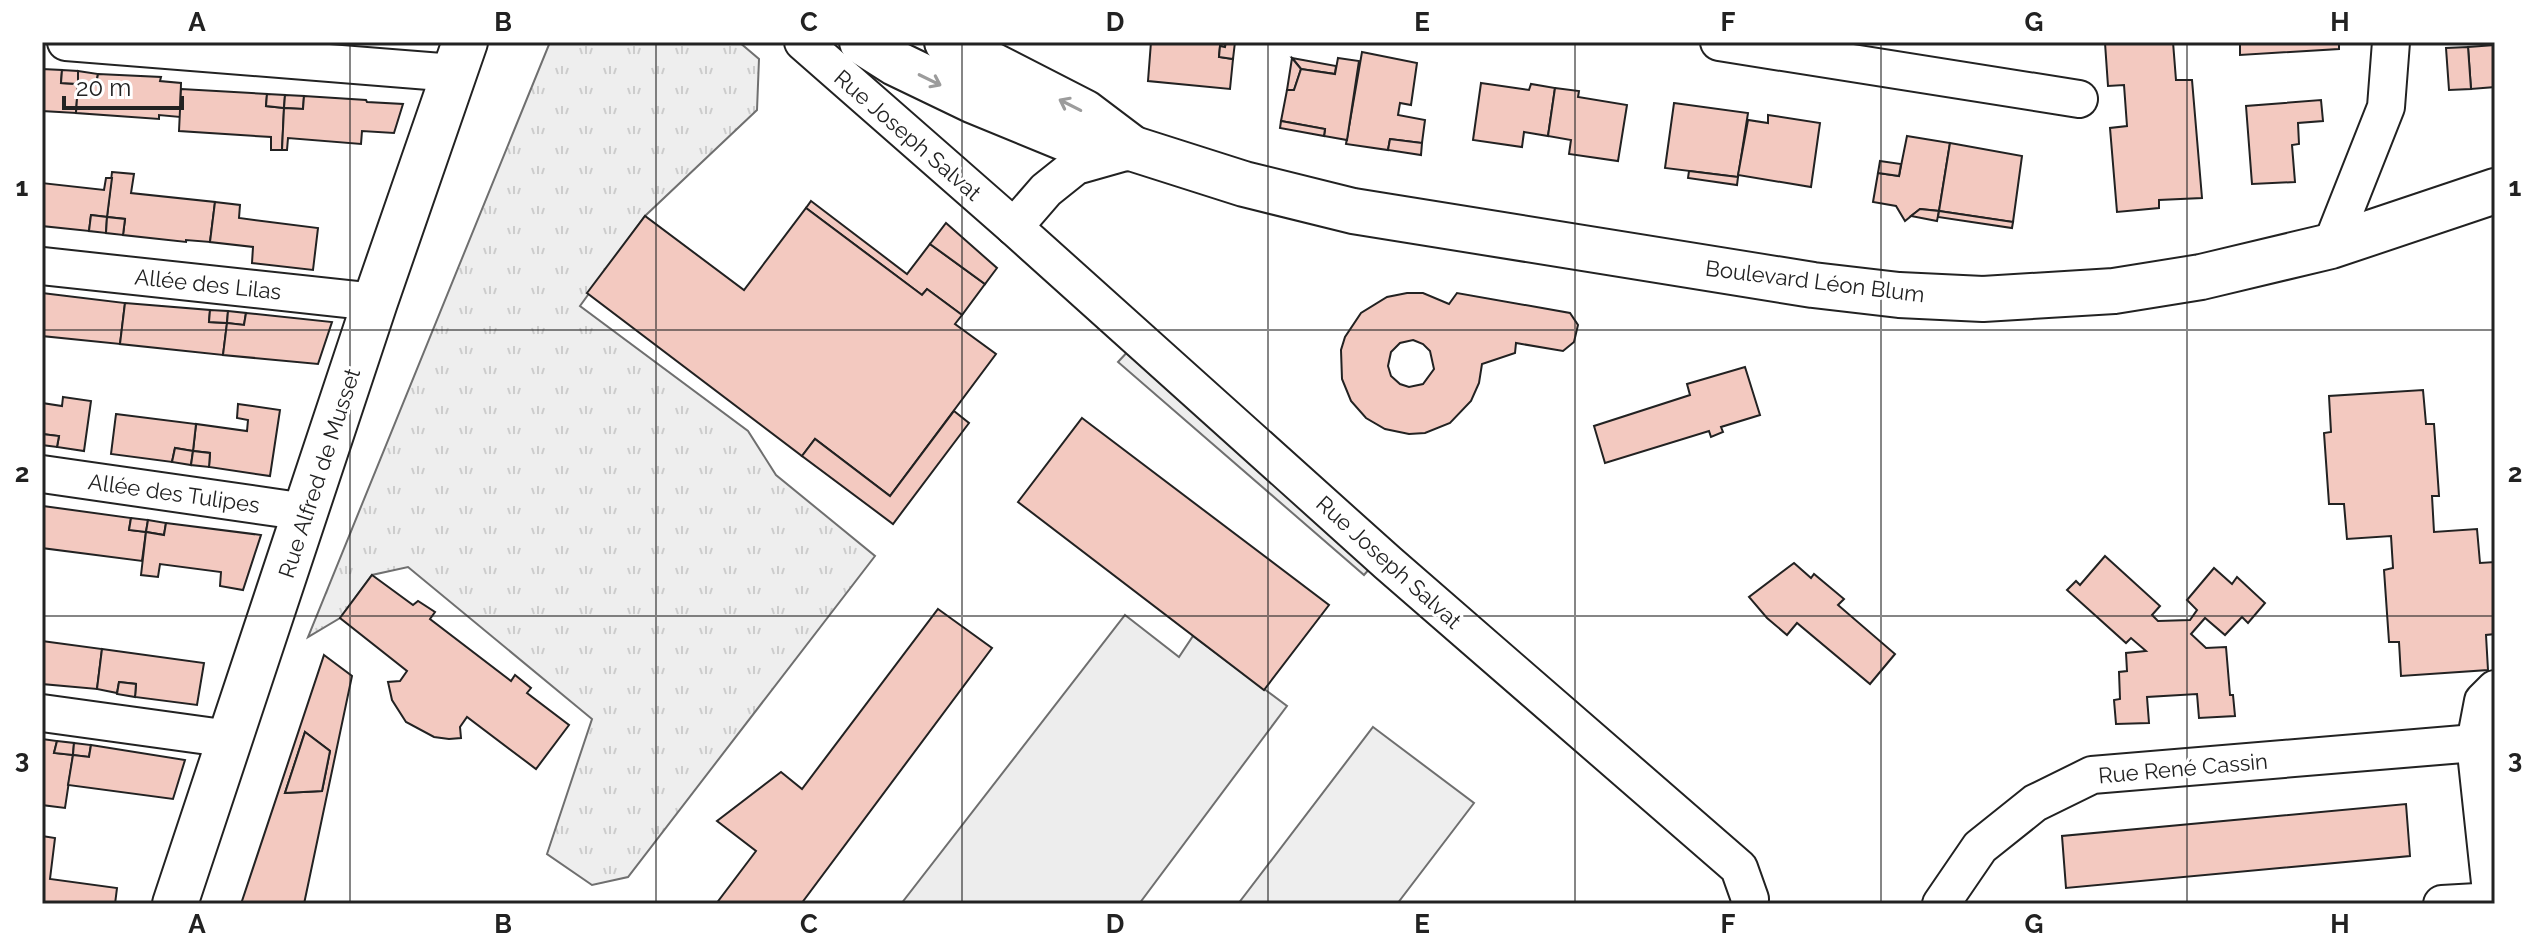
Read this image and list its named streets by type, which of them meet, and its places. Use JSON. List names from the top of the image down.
{
  "streets": {
    "street": [
      "Rue Joseph Salvat",
      "Boulevard Léon Blum",
      "Allée des Lilas",
      "Rue Alfred de Musset",
      "Allée des Tulipes",
      "Rue René Cassin"
    ]
  },
  "crossings": [
    ["Allée des Lilas", "Rue Alfred de Musset"],
    ["Rue Alfred de Musset", "Allée des Tulipes"]
  ],
  "scale_bar": "20 m",
  "grid": {
    "columns": [
      "A",
      "B",
      "C",
      "D",
      "E",
      "F",
      "G",
      "H"
    ],
    "rows": ["1", "2", "3"]
  }
}
